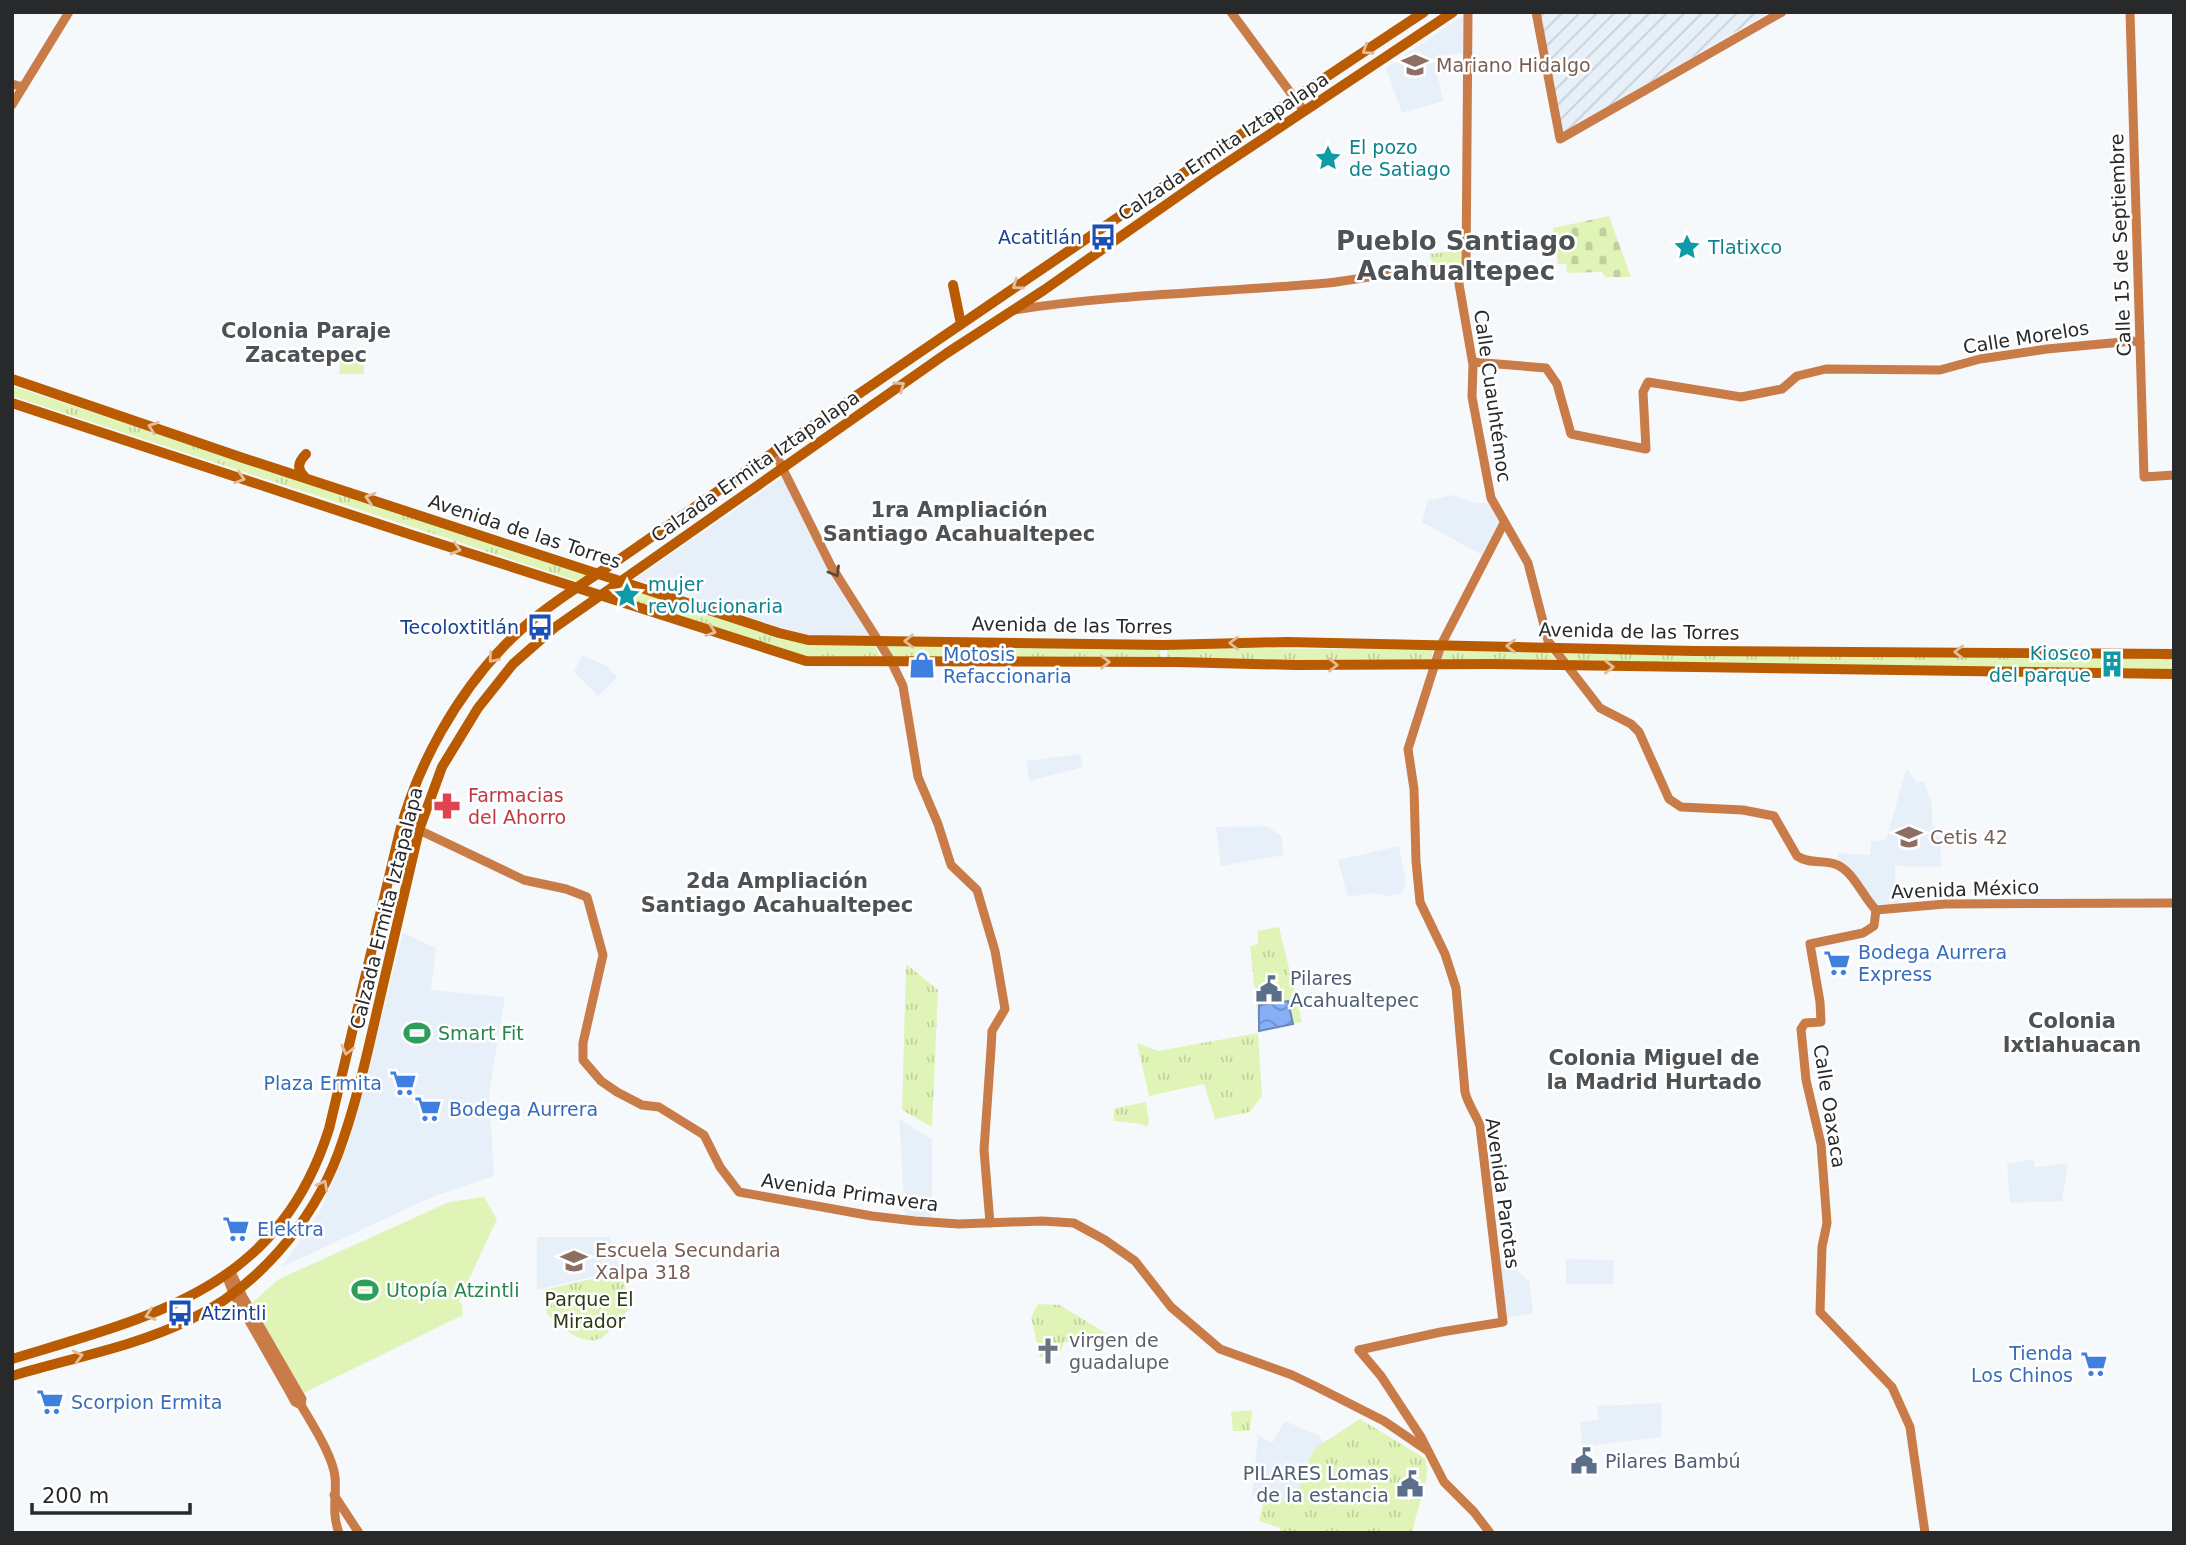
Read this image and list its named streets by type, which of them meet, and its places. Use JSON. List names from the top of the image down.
{
  "streets": {
    "main road": ["Calzada Ermita Iztapalapa", "Avenida de las Torres"],
    "street": [
      "Calle 15 de Septiembre",
      "Calle Morelos",
      "Calle Cuauhtémoc",
      "Avenida México",
      "Calle Oaxaca",
      "Avenida Primavera",
      "Avenida Parotas"
    ]
  },
  "crossings": [
    ["Calzada Ermita Iztapalapa", "Avenida de las Torres"],
    ["Calzada Ermita Iztapalapa", "Avenida Primavera"],
    ["Calle 15 de Septiembre", "Calle Morelos"],
    ["Calle Morelos", "Calle Cuauhtémoc"],
    ["Calle Cuauhtémoc", "Avenida de las Torres"],
    ["Calle Cuauhtémoc", "Avenida México"],
    ["Avenida de las Torres", "Avenida México"],
    ["Avenida de las Torres", "Avenida Parotas"],
    ["Avenida México", "Calle Oaxaca"],
    ["Avenida Primavera", "Avenida Parotas"]
  ],
  "districts": [
    "Pueblo Santiago Acahualtepec",
    "Colonia Paraje Zacatepec",
    "1ra Ampliación Santiago Acahualtepec",
    "2da Ampliación Santiago Acahualtepec",
    "Colonia Ixtlahuacan",
    "Colonia Miguel de la Madrid Hurtado"
  ],
  "parks": ["Parque El Mirador"],
  "places": {
    "school or university": ["Mariano Hidalgo", "Cetis 42", "Escuela Secundaria Xalpa 318"],
    "place": ["El pozo de Satiago", "Tlatixco", "mujer revolucionaria"],
    "bus stop": ["Acatitlán", "Tecoloxtitlán", "Atzintli"],
    "building": ["Kiosco del parque"],
    "shop": ["Motosis Refaccionaria"],
    "pharmacy": ["Farmacias del Ahorro"],
    "supermarket": [
      "Bodega Aurrera Express",
      "Plaza Ermita",
      "Bodega Aurrera",
      "Elektra",
      "Tienda Los Chinos",
      "Scorpion Ermita"
    ],
    "public building": ["Pilares Acahualtepec", "Pilares Bambú", "PILARES Lomas de la estancia"],
    "sports": ["Smart Fit", "Utopía Atzintli"],
    "church": ["virgen de guadalupe"]
  },
  "scale_bar": "200 m"
}
